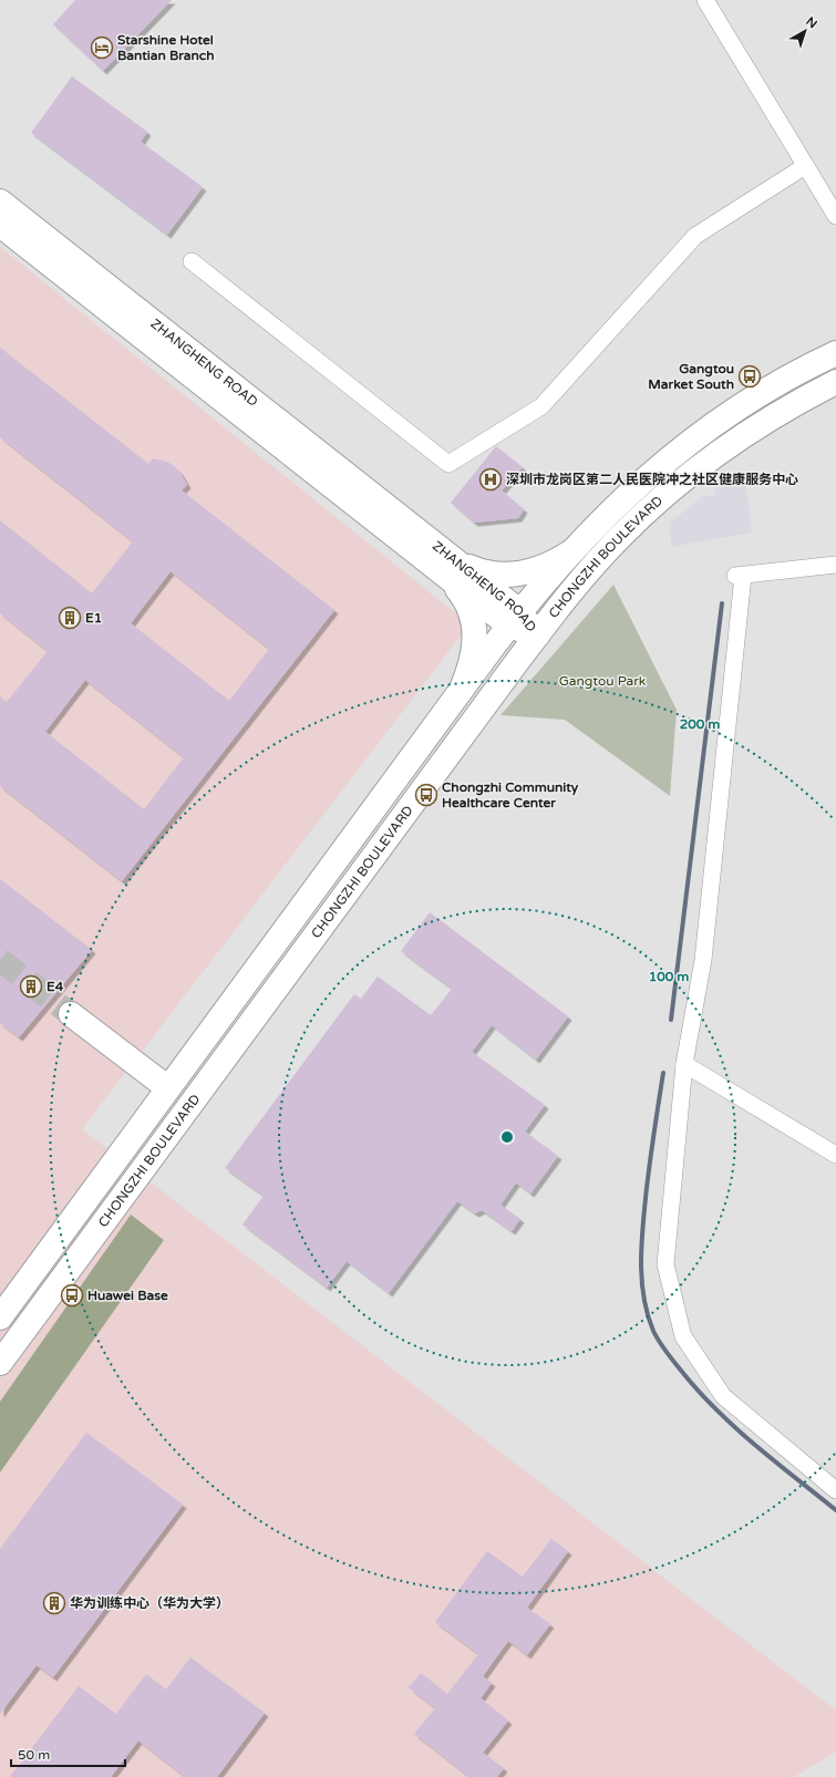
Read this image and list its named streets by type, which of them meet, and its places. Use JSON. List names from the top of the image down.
{
  "streets": {
    "main road": ["ZHANGHENG ROAD", "CHONGZHI BOULEVARD"]
  },
  "crossings": [
    ["ZHANGHENG ROAD", "CHONGZHI BOULEVARD"]
  ],
  "parks": ["Gangtou Park"],
  "places": {
    "hotel": ["Starshine Hotel Bantian Branch"],
    "bus stop": ["Gangtou Market South", "Chongzhi Community Healthcare Center", "Huawei Base"],
    "hospital": ["深圳市龙岗区第二人民医院冲之社区健康服务中心"],
    "building": ["E1", "E4", "华为训练中心（华为大学）"]
  },
  "scale_bar": "50 m",
  "north": "top right",
  "rings": ["200 m", "100 m"]
}
